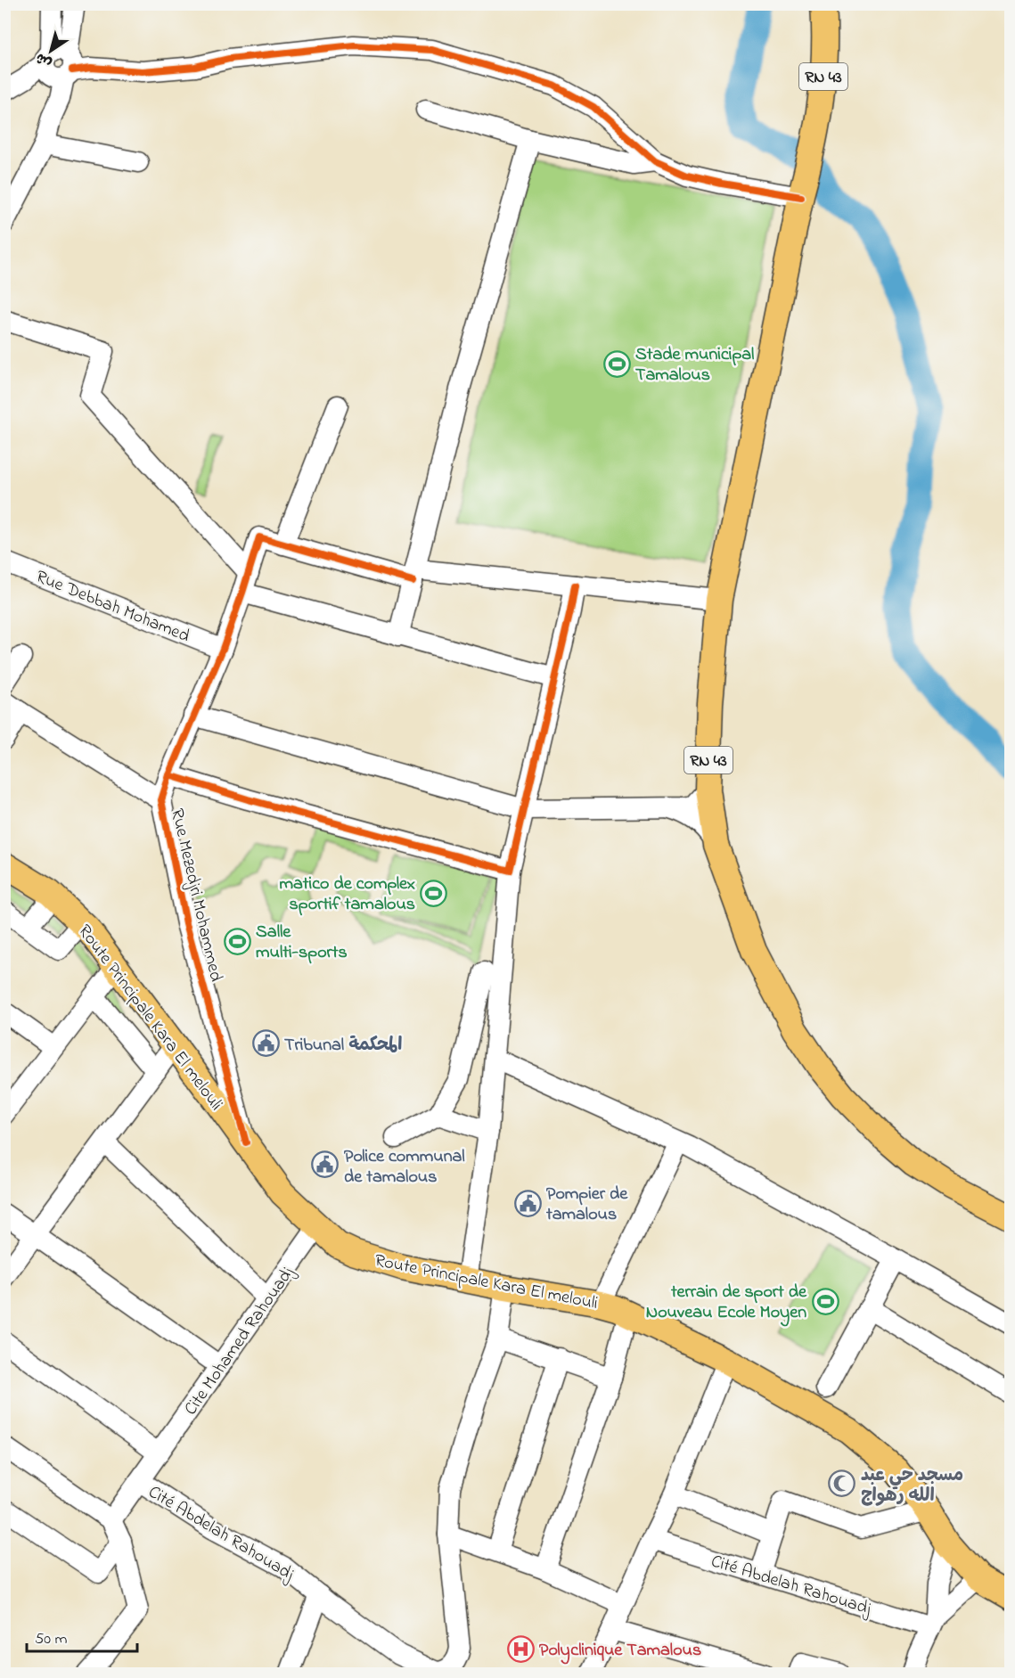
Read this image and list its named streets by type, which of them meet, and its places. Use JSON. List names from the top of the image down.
{
  "streets": {
    "main road": ["RN 43", "Route Principale Kara El melouli"],
    "street": [
      "Rue Debbah Mohamed",
      "Rue Mezedjri Mohammed",
      "Cite Mohamed Rahouadj",
      "Cité Abdelah Rahouadj"
    ]
  },
  "crossings": [
    ["Rue Debbah Mohamed", "Rue Mezedjri Mohammed"],
    ["Rue Mezedjri Mohammed", "Route Principale Kara El melouli"],
    ["Route Principale Kara El melouli", "Cite Mohamed Rahouadj"],
    ["Route Principale Kara El melouli", "Cité Abdelah Rahouadj"],
    ["Cite Mohamed Rahouadj", "Cité Abdelah Rahouadj"]
  ],
  "places": {
    "sports": [
      "Stade municipal Tamalous",
      "matico de complex sportif tamalous",
      "Salle multi-sports",
      "terrain de sport de Nouveau Ecole Moyen"
    ],
    "public building": ["Tribunal المحكمة", "Police communal de tamalous", "Pompier de tamalous"],
    "mosque": ["مسجد حي عبد الله رهواج"],
    "hospital": ["Polyclinique Tamalous"]
  },
  "scale_bar": "50 m",
  "north": "bottom left"
}
